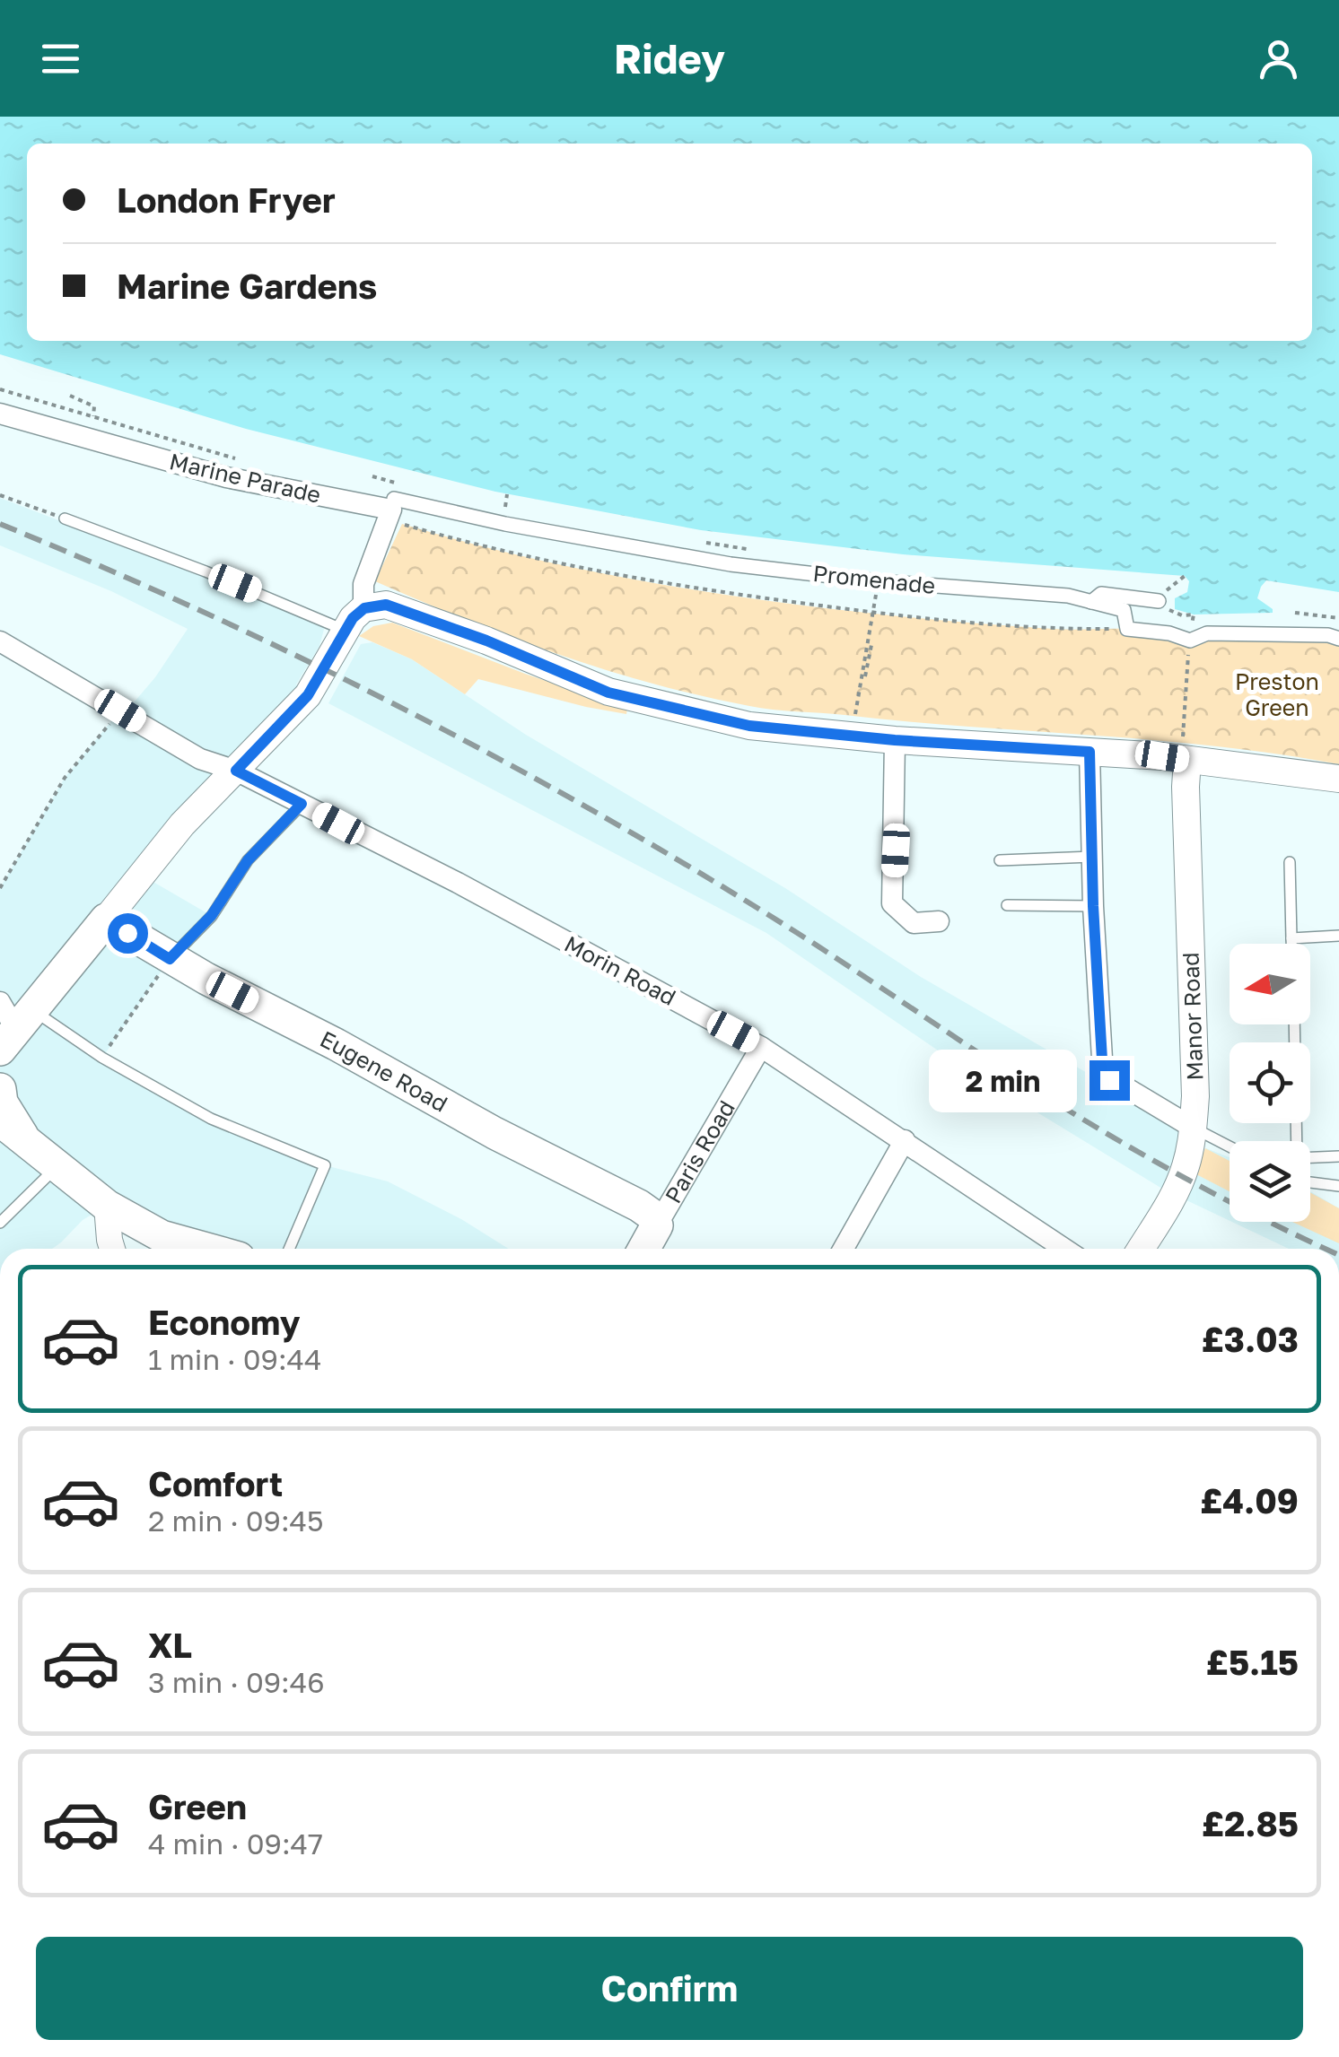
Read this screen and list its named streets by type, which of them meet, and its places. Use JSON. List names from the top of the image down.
{
  "streets": {
    "main road": ["Manor Road", "Eugene Road", "Paris Road"],
    "street": ["Marine Parade", "Promenade", "Morin Road"]
  },
  "crossings": [
    ["Morin Road", "Paris Road"],
    ["Eugene Road", "Paris Road"]
  ],
  "parks": ["Preston Green"],
  "north": "left",
  "page": {
    "header": "Ridey",
    "banner": ["London Fryer", "Marine Gardens"],
    "bubble": "2 min",
    "list": [
      {
        "name": "Economy",
        "note": "1 min · 09:44",
        "value": "£3.03"
      },
      {
        "name": "Comfort",
        "note": "2 min · 09:45",
        "value": "£4.09"
      },
      {
        "name": "XL",
        "note": "3 min · 09:46",
        "value": "£5.15"
      },
      {
        "name": "Green",
        "note": "4 min · 09:47",
        "value": "£2.85"
      }
    ],
    "buttons": "Confirm"
  }
}
